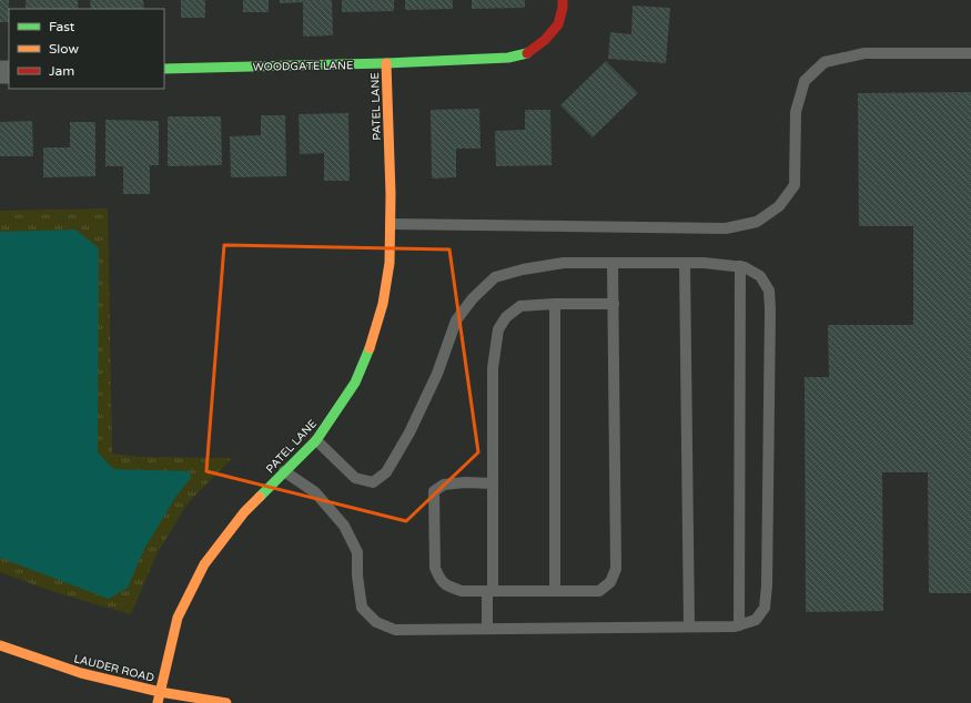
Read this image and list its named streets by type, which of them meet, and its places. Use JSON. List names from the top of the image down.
{
  "streets": {
    "street": ["WOODGATE LANE", "PATEL LANE", "LAUDER ROAD"]
  },
  "crossings": [
    ["WOODGATE LANE", "PATEL LANE"],
    ["PATEL LANE", "LAUDER ROAD"]
  ],
  "legend": ["Fast", "Slow", "Jam"]
}
